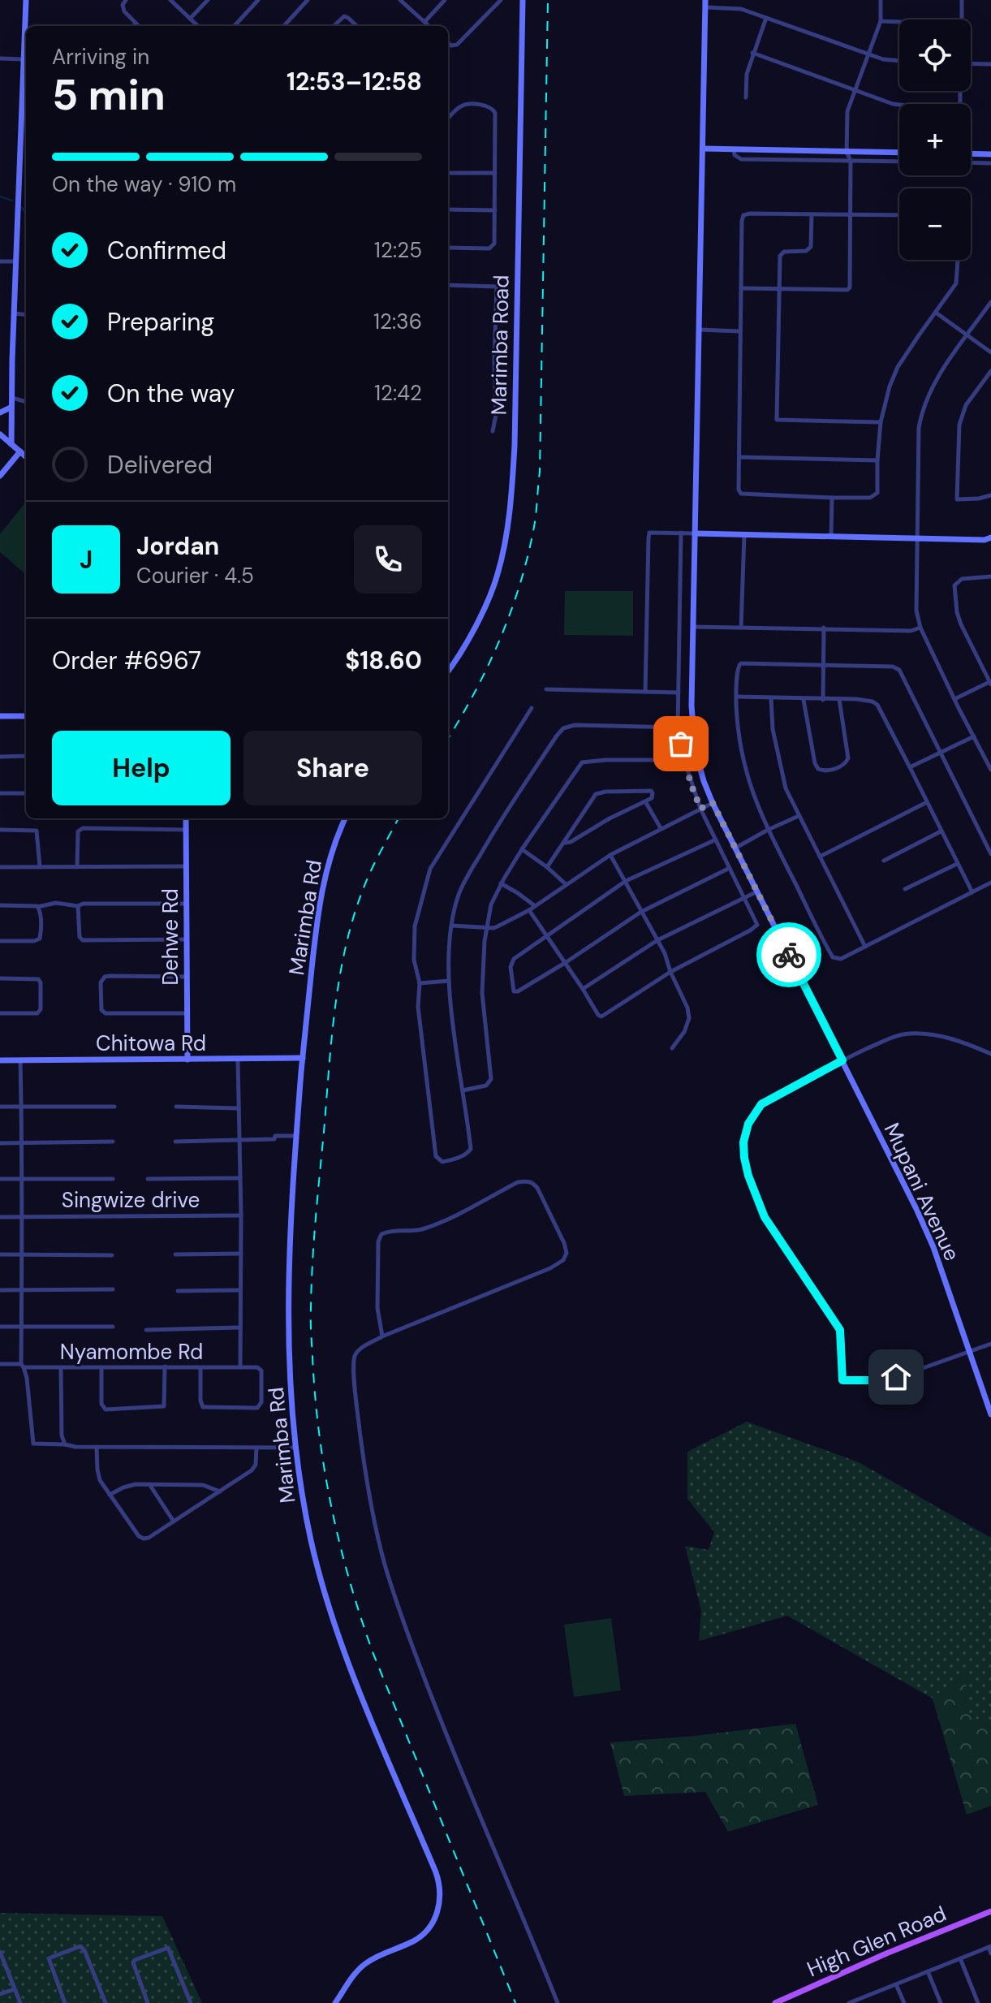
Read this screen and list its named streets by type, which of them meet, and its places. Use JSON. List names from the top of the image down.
{
  "streets": {
    "main road": ["High Glen Road"],
    "street": [
      "Marimba Road",
      "Marimba Rd",
      "Dehwe Rd",
      "Chitowa Rd",
      "Mupani Avenue",
      "Singwize drive",
      "Nyamombe Rd"
    ]
  },
  "crossings": [
    ["Marimba Rd", "Chitowa Rd"],
    ["Dehwe Rd", "Chitowa Rd"]
  ],
  "page": {
    "map_buttons": ["+", "−"],
    "heading": ["5 min", "Arriving in", "12:53–12:58"],
    "panel": [
      "Jordan",
      "Courier · 4.5",
      "Order #6967",
      "$18.60"
    ],
    "bar": "On the way · 910 m",
    "list": [
      ["Confirmed", "12:25"],
      ["Preparing", "12:36"],
      ["On the way", "12:42"],
      "Delivered"
    ],
    "round": "J",
    "buttons": ["Help", "Share"]
  }
}
